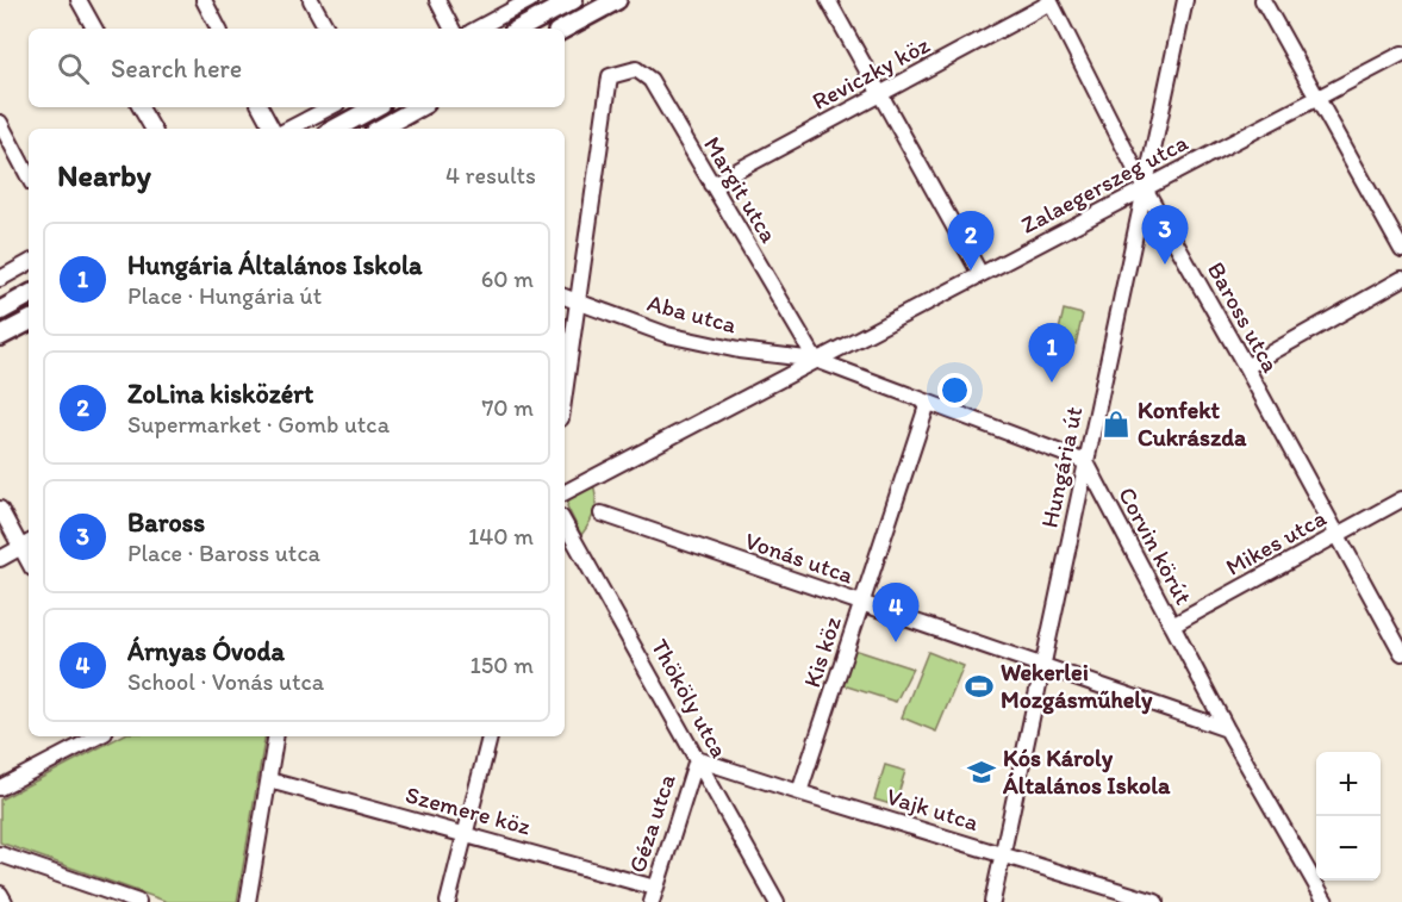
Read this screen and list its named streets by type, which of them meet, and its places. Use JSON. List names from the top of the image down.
{
  "streets": {
    "street": [
      "Reviczky köz",
      "Zalaegerszeg utca",
      "Margit utca",
      "Aba utca",
      "Baross utca",
      "Hungária út",
      "Mikes utca",
      "Corvin körút",
      "Vonás utca",
      "Kis köz",
      "Thököly utca",
      "Vajk utca",
      "Szemere köz",
      "Géza utca"
    ]
  },
  "crossings": [
    ["Reviczky köz", "Margit utca"],
    ["Reviczky köz", "Baross utca"],
    ["Zalaegerszeg utca", "Margit utca"],
    ["Zalaegerszeg utca", "Aba utca"],
    ["Zalaegerszeg utca", "Baross utca"],
    ["Zalaegerszeg utca", "Hungária út"],
    ["Margit utca", "Aba utca"],
    ["Baross utca", "Hungária út"],
    ["Baross utca", "Mikes utca"],
    ["Hungária út", "Corvin körút"],
    ["Hungária út", "Vonás utca"],
    ["Hungária út", "Vajk utca"],
    ["Mikes utca", "Corvin körút"],
    ["Corvin körút", "Vonás utca"],
    ["Vonás utca", "Kis köz"],
    ["Kis köz", "Vajk utca"],
    ["Thököly utca", "Vajk utca"],
    ["Thököly utca", "Géza utca"],
    ["Vajk utca", "Géza utca"],
    ["Szemere köz", "Géza utca"]
  ],
  "places": {
    "shop": ["Konfekt Cukrászda"],
    "sports": ["Wekerlei Mozgásműhely"],
    "school or university": ["Kós Károly Általános Iskola"]
  },
  "page": {
    "search": "Search here",
    "heading": ["Nearby", "4 results"],
    "pins": [
      "3",
      "2",
      "1",
      "4"
    ],
    "list": [
      {
        "mark": "1",
        "name": "Hungária Általános Iskola",
        "note": "Place · Hungária út",
        "value": "60 m"
      },
      {
        "mark": "2",
        "name": "ZoLina kisközért",
        "note": "Supermarket · Gomb utca",
        "value": "70 m"
      },
      {
        "mark": "3",
        "name": "Baross",
        "note": "Place · Baross utca",
        "value": "140 m"
      },
      {
        "mark": "4",
        "name": "Árnyas Óvoda",
        "note": "School · Vonás utca",
        "value": "150 m"
      }
    ],
    "map_buttons": ["+", "−"]
  }
}
